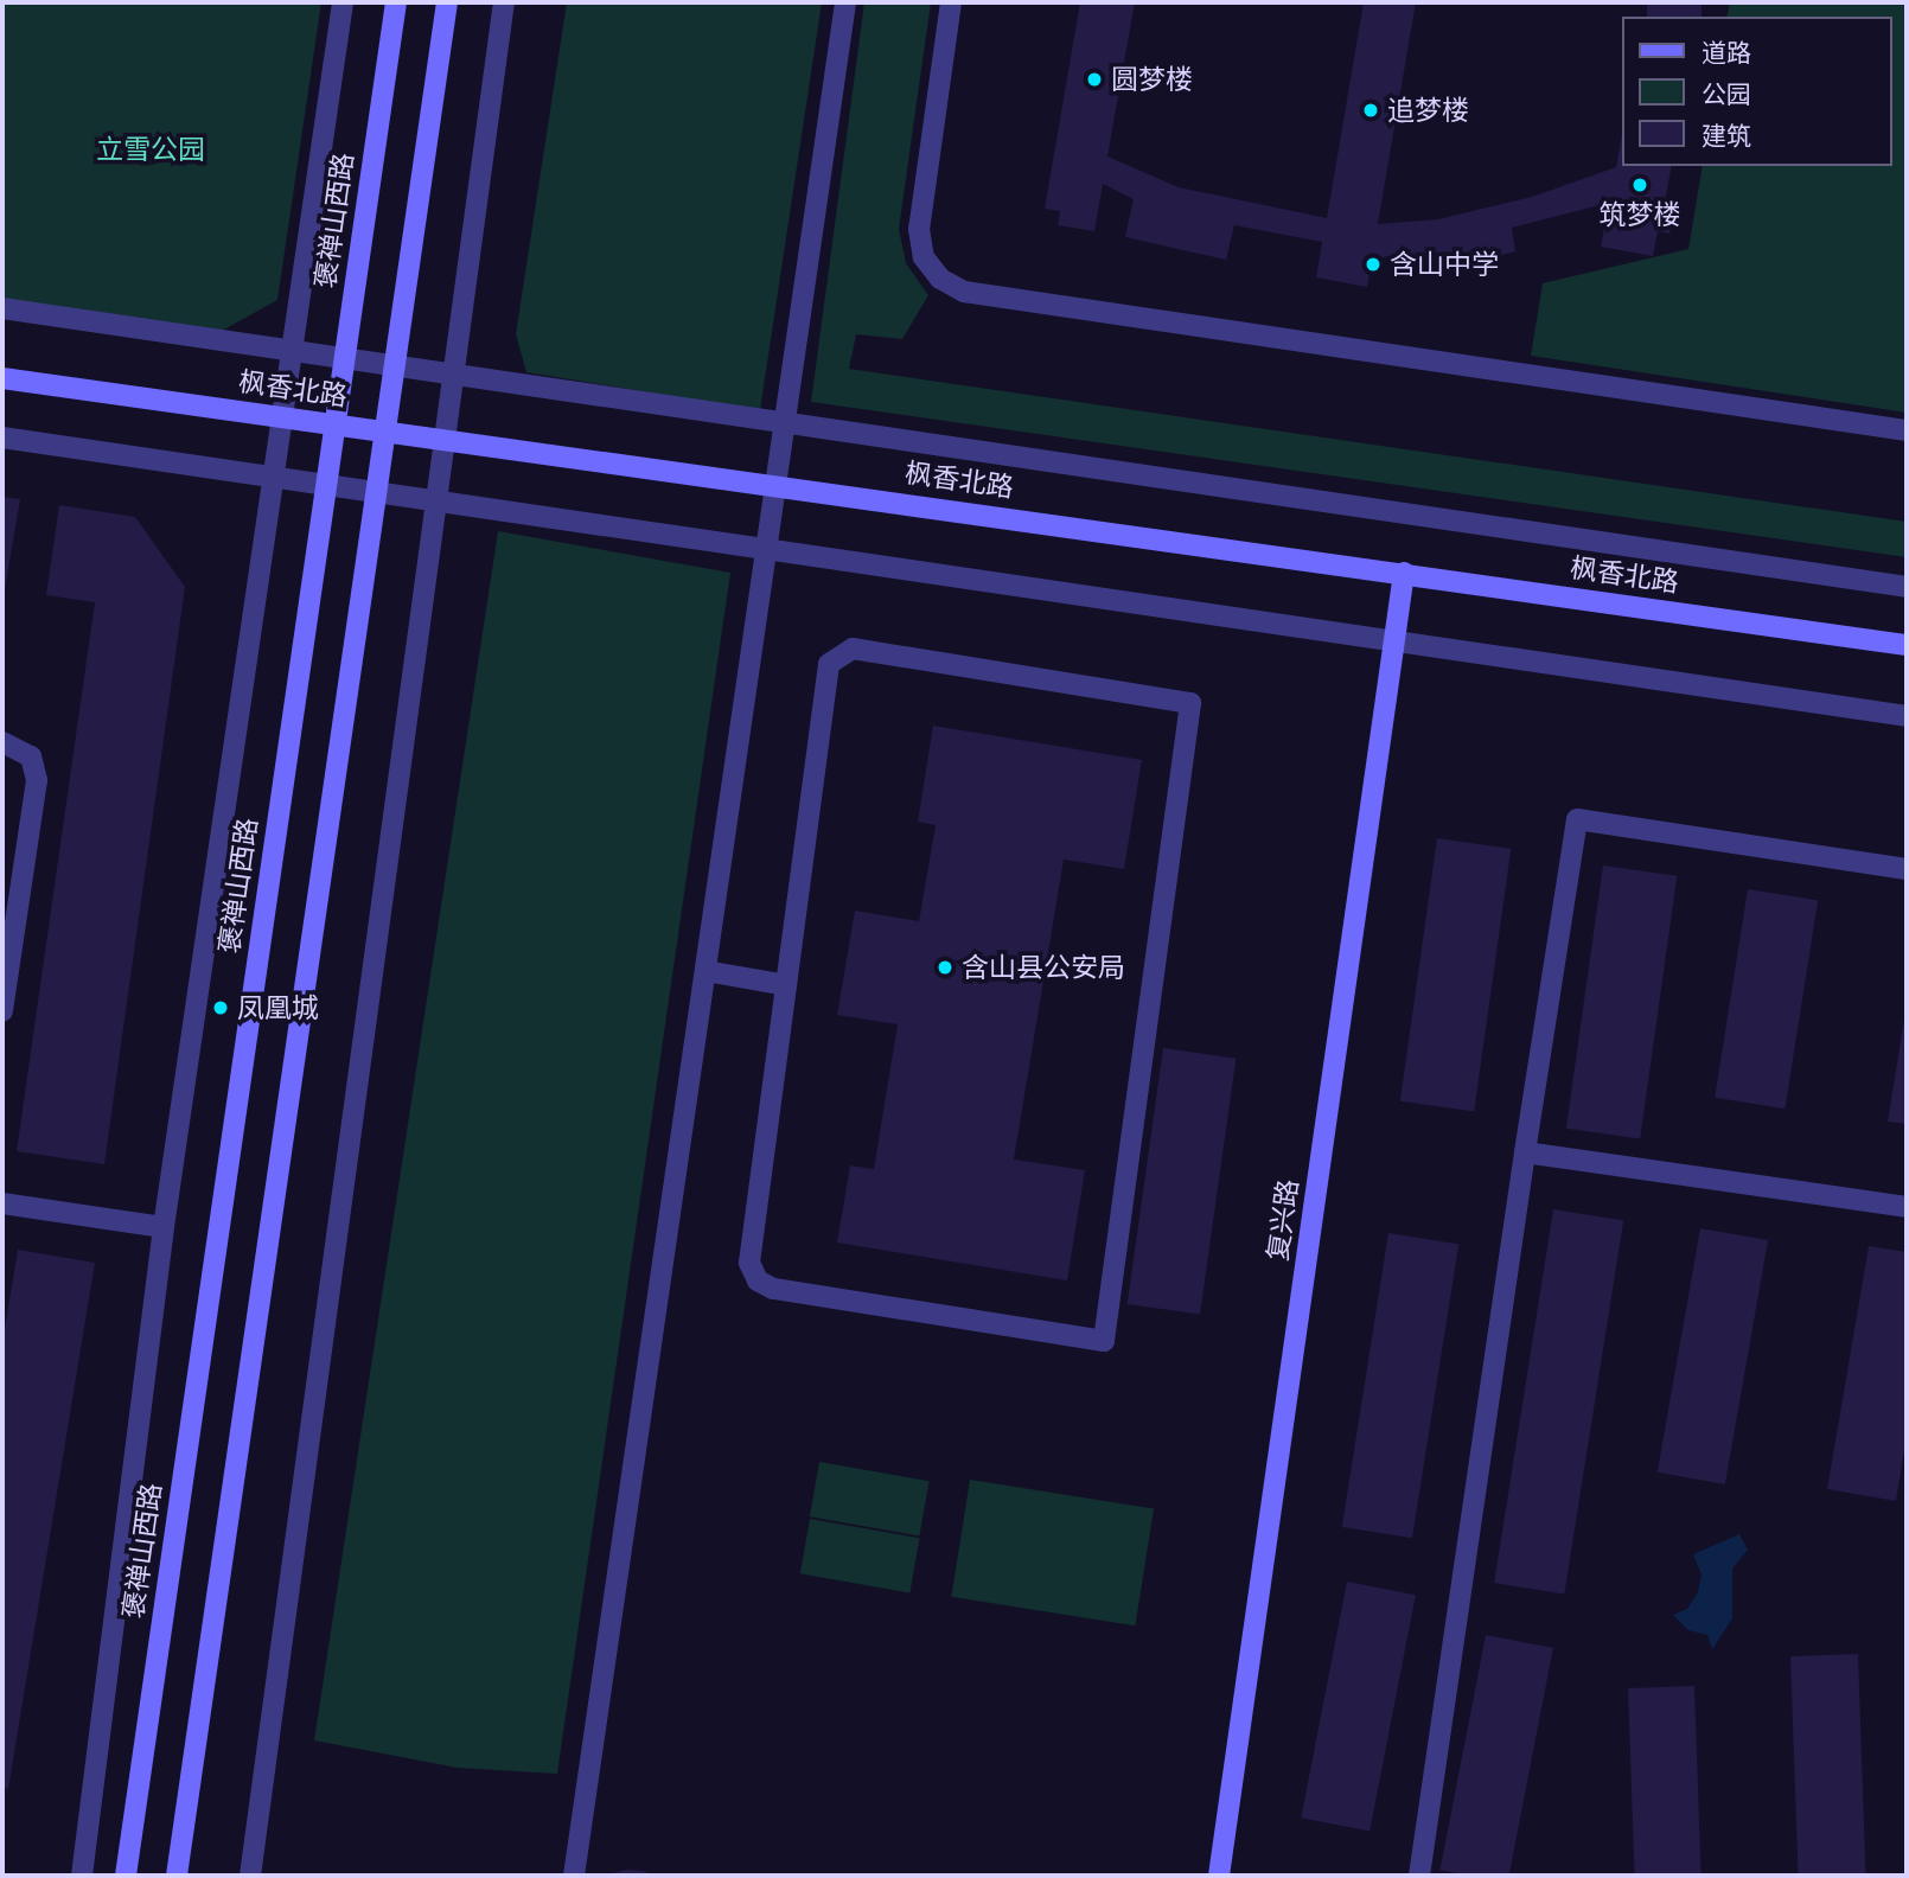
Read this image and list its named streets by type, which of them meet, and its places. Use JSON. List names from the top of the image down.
{
  "streets": {
    "main road": ["褒禅山西路", "枫香北路", "复兴路"]
  },
  "crossings": [
    ["褒禅山西路", "枫香北路"],
    ["枫香北路", "复兴路"]
  ],
  "parks": ["立雪公园"],
  "places": [
    "圆梦楼",
    "追梦楼",
    "筑梦楼",
    "含山中学",
    "含山县公安局",
    "凤凰城"
  ],
  "legend": ["道路", "公园", "建筑"]
}
